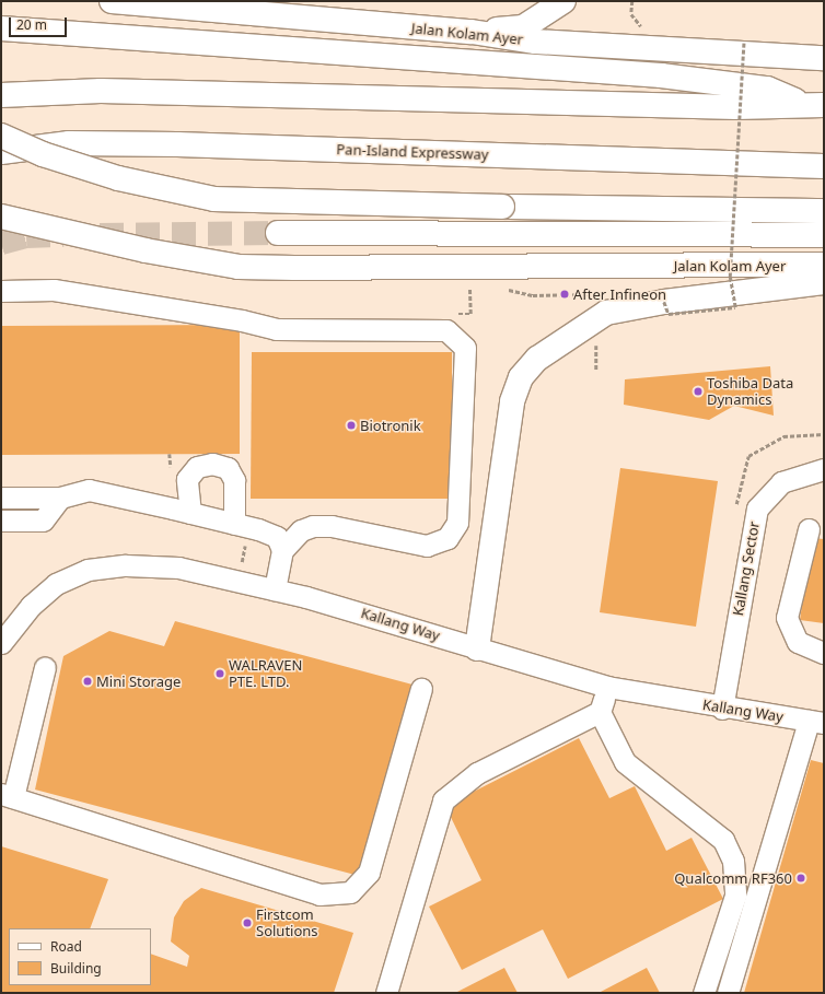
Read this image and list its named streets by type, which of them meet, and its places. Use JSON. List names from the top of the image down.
{
  "streets": {
    "main road": ["Jalan Kolam Ayer", "Pan-Island Expressway"],
    "street": ["Kallang Sector", "Kallang Way"]
  },
  "crossings": [
    ["Kallang Sector", "Kallang Way"]
  ],
  "places": [
    "After Infineon",
    "Toshiba Data Dynamics",
    "Biotronik",
    "WALRAVEN PTE. LTD.",
    "Mini Storage",
    "Qualcomm RF360",
    "Firstcom Solutions"
  ],
  "legend": ["Road", "Building"],
  "scale_bar": "20 m"
}
